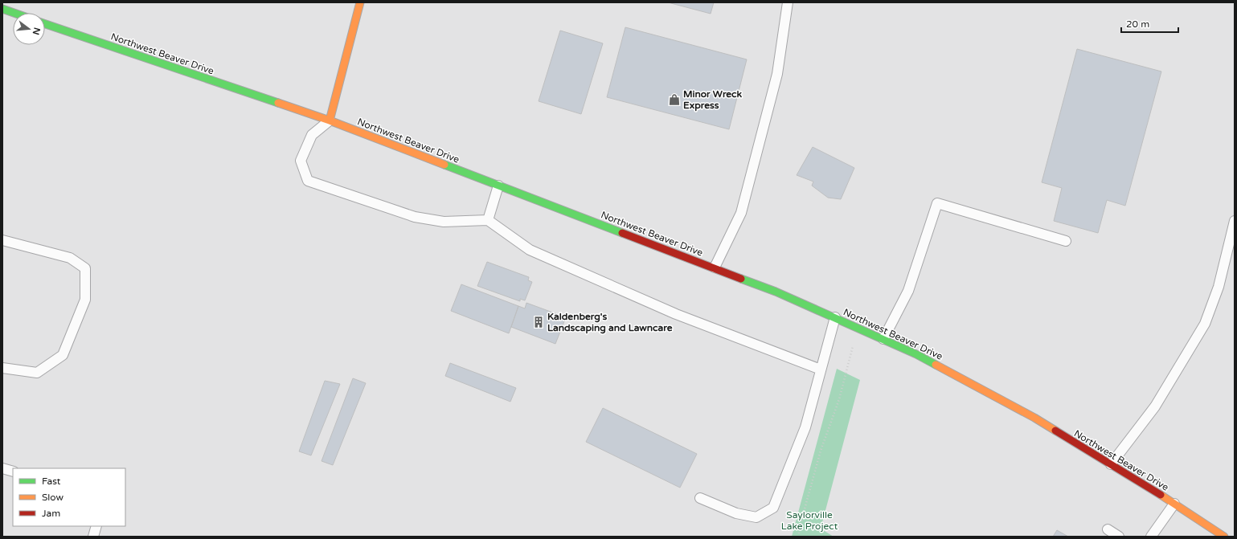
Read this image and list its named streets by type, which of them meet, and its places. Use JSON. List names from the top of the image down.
{
  "streets": {
    "main road": ["Northwest Beaver Drive"]
  },
  "parks": ["Saylorville Lake Project"],
  "places": {
    "shop": ["Minor Wreck Express"],
    "building": ["Kaldenberg's Landscaping and Lawncare"]
  },
  "legend": ["Fast", "Slow", "Jam"],
  "scale_bar": "20 m",
  "north": "right"
}
